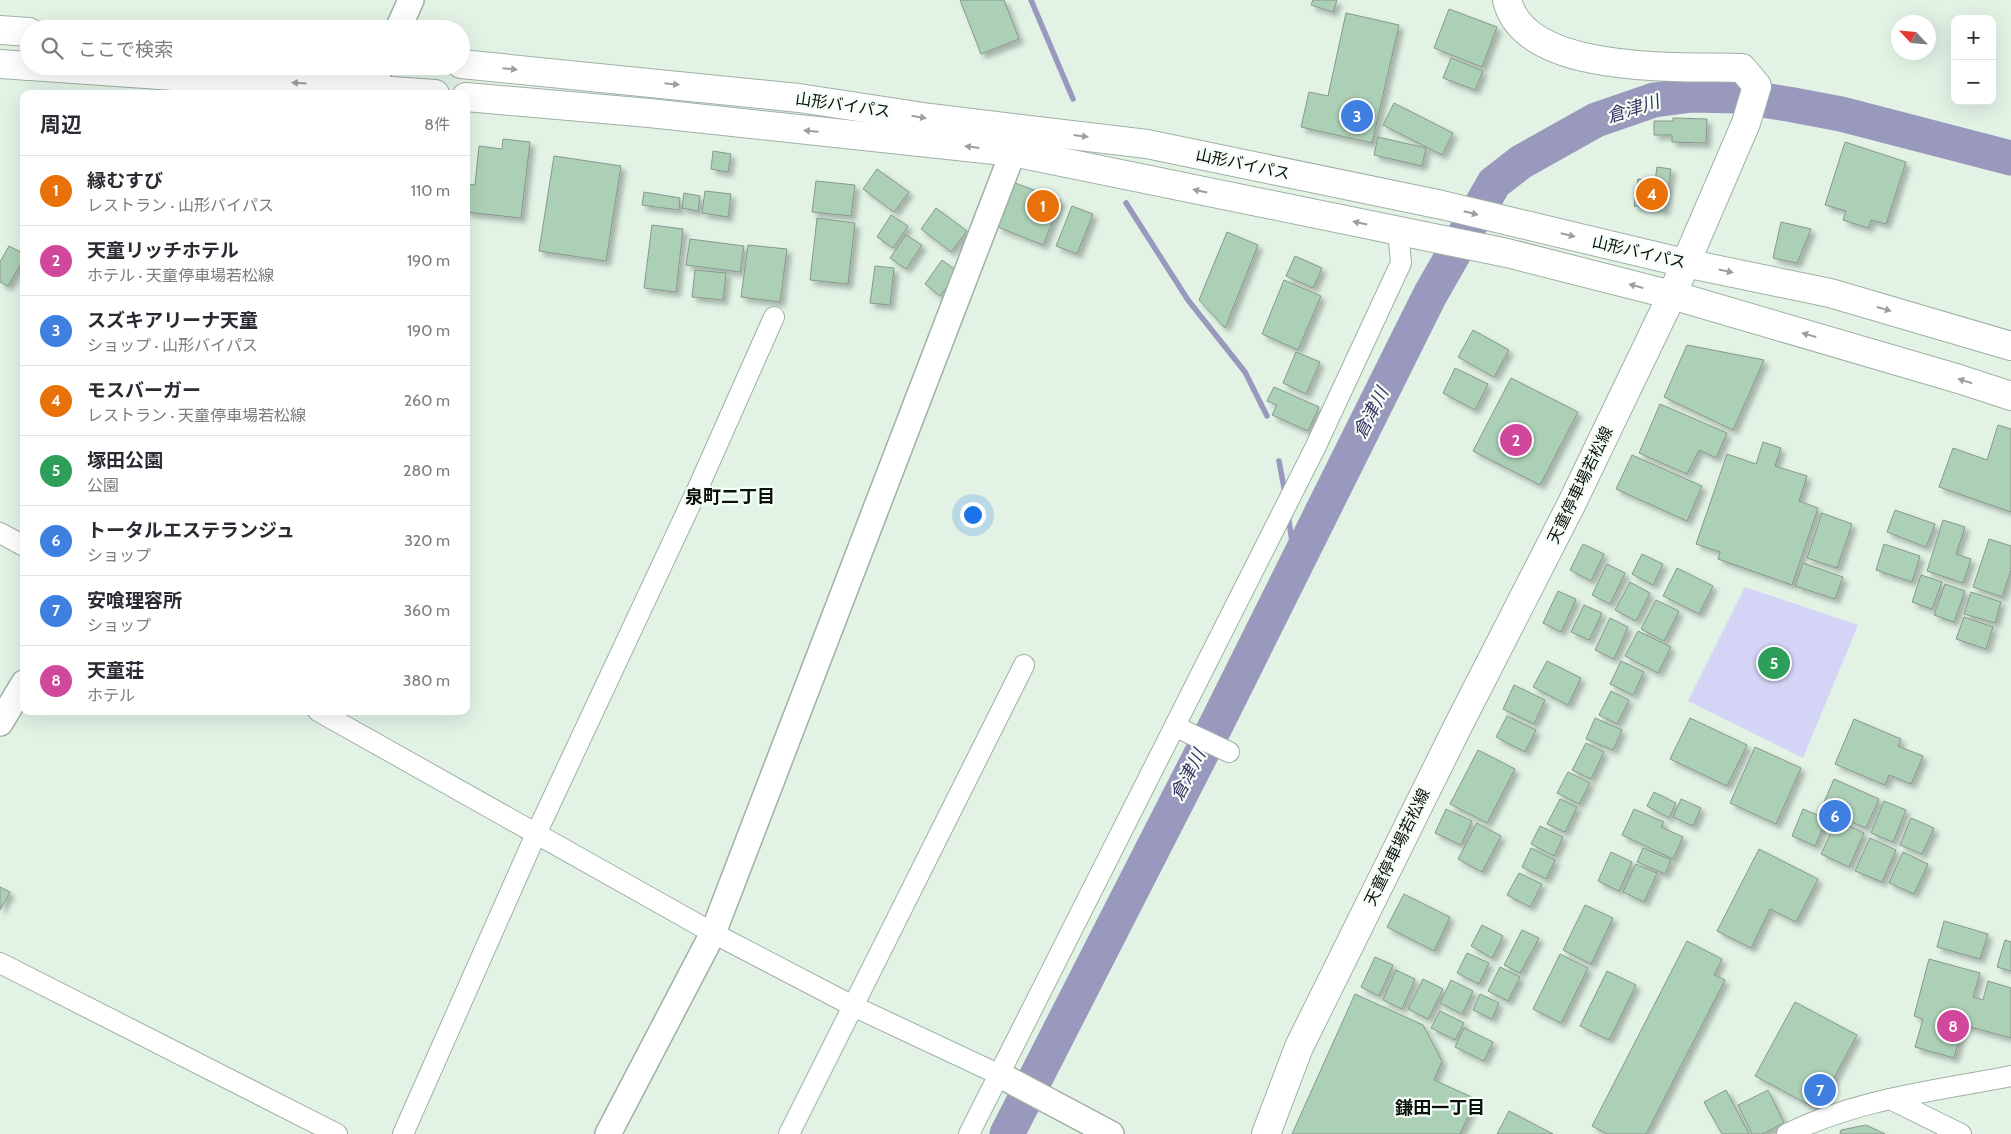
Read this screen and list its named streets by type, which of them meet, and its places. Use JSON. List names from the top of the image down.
{
  "streets": {
    "main road": ["山形バイパス", "天童停車場若松線"]
  },
  "crossings": [
    ["山形バイパス", "天童停車場若松線"]
  ],
  "districts": ["泉町二丁目", "鎌田一丁目"],
  "water": ["倉津川"],
  "north": "top left",
  "page": {
    "map_buttons": ["+", "−"],
    "search": "ここで検索",
    "heading": ["周辺", "8件"],
    "pins": [
      "3",
      "4",
      "1",
      "2",
      "5",
      "6",
      "8",
      "7"
    ],
    "list": [
      {
        "mark": "1",
        "name": "縁むすび",
        "note": "レストラン · 山形バイパス",
        "value": "110 m"
      },
      {
        "mark": "2",
        "name": "天童リッチホテル",
        "note": "ホテル · 天童停車場若松線",
        "value": "190 m"
      },
      {
        "mark": "3",
        "name": "スズキアリーナ天童",
        "note": "ショップ · 山形バイパス",
        "value": "190 m"
      },
      {
        "mark": "4",
        "name": "モスバーガー",
        "note": "レストラン · 天童停車場若松線",
        "value": "260 m"
      },
      {
        "mark": "5",
        "name": "塚田公園",
        "note": "公園",
        "value": "280 m"
      },
      {
        "mark": "6",
        "name": "トータルエステランジュ",
        "note": "ショップ",
        "value": "320 m"
      },
      {
        "mark": "7",
        "name": "安喰理容所",
        "note": "ショップ",
        "value": "360 m"
      },
      {
        "mark": "8",
        "name": "天童荘",
        "note": "ホテル",
        "value": "380 m"
      }
    ]
  }
}
